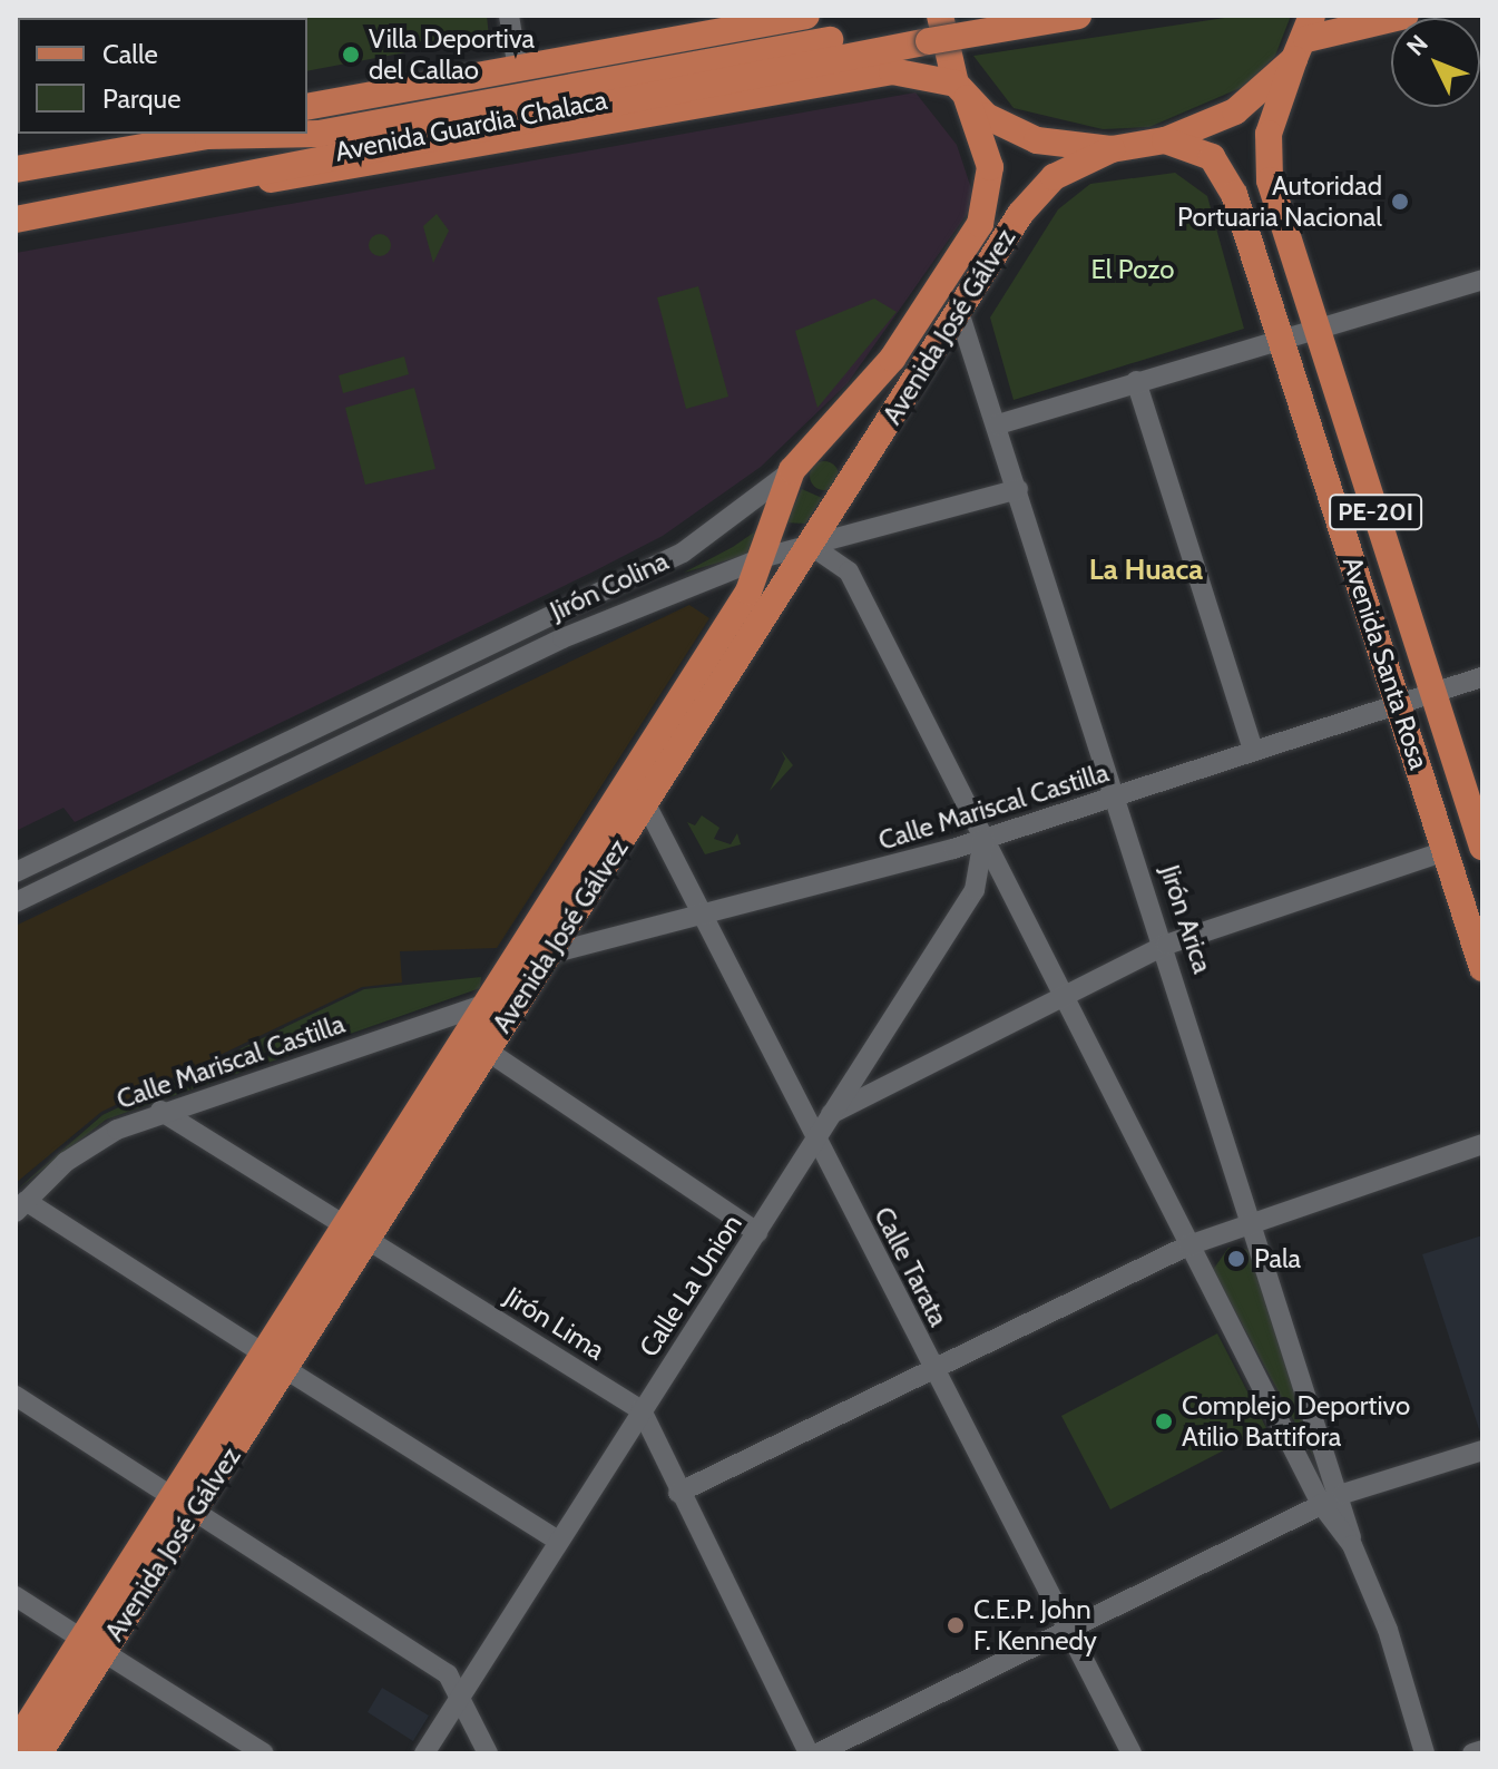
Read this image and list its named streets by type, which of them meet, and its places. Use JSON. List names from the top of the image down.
{
  "streets": {
    "main road": [
      "Avenida Guardia Chalaca",
      "Avenida José Gálvez",
      "PE-20I",
      "Jirón Colina",
      "Avenida Santa Rosa"
    ],
    "street": [
      "Calle Mariscal Castilla",
      "Jirón Arica",
      "Calle Tarata",
      "Calle La Union",
      "Jirón Lima"
    ]
  },
  "crossings": [
    ["Avenida Guardia Chalaca", "Jirón Colina"],
    ["Avenida José Gálvez", "PE-20I"],
    ["Avenida José Gálvez", "Jirón Colina"],
    ["Avenida José Gálvez", "Calle Mariscal Castilla"],
    ["Avenida José Gálvez", "Jirón Arica"],
    ["Avenida José Gálvez", "Calle Tarata"],
    ["Avenida José Gálvez", "Jirón Lima"],
    ["PE-20I", "Jirón Colina"],
    ["PE-20I", "Avenida Santa Rosa"],
    ["Jirón Colina", "Jirón Arica"],
    ["Avenida Santa Rosa", "Calle Mariscal Castilla"],
    ["Calle Mariscal Castilla", "Jirón Arica"],
    ["Calle Mariscal Castilla", "Calle Tarata"],
    ["Calle Mariscal Castilla", "Calle La Union"],
    ["Calle Mariscal Castilla", "Jirón Lima"],
    ["Jirón Arica", "Calle La Union"],
    ["Calle Tarata", "Calle La Union"],
    ["Calle La Union", "Jirón Lima"]
  ],
  "districts": ["La Huaca"],
  "parks": ["El Pozo"],
  "places": [
    "Villa Deportiva del Callao",
    "Autoridad Portuaria Nacional",
    "Pala",
    "Complejo Deportivo Atilio Battifora",
    "C.E.P. John F. Kennedy"
  ],
  "legend": ["Calle", "Parque"],
  "north": "top left"
}
